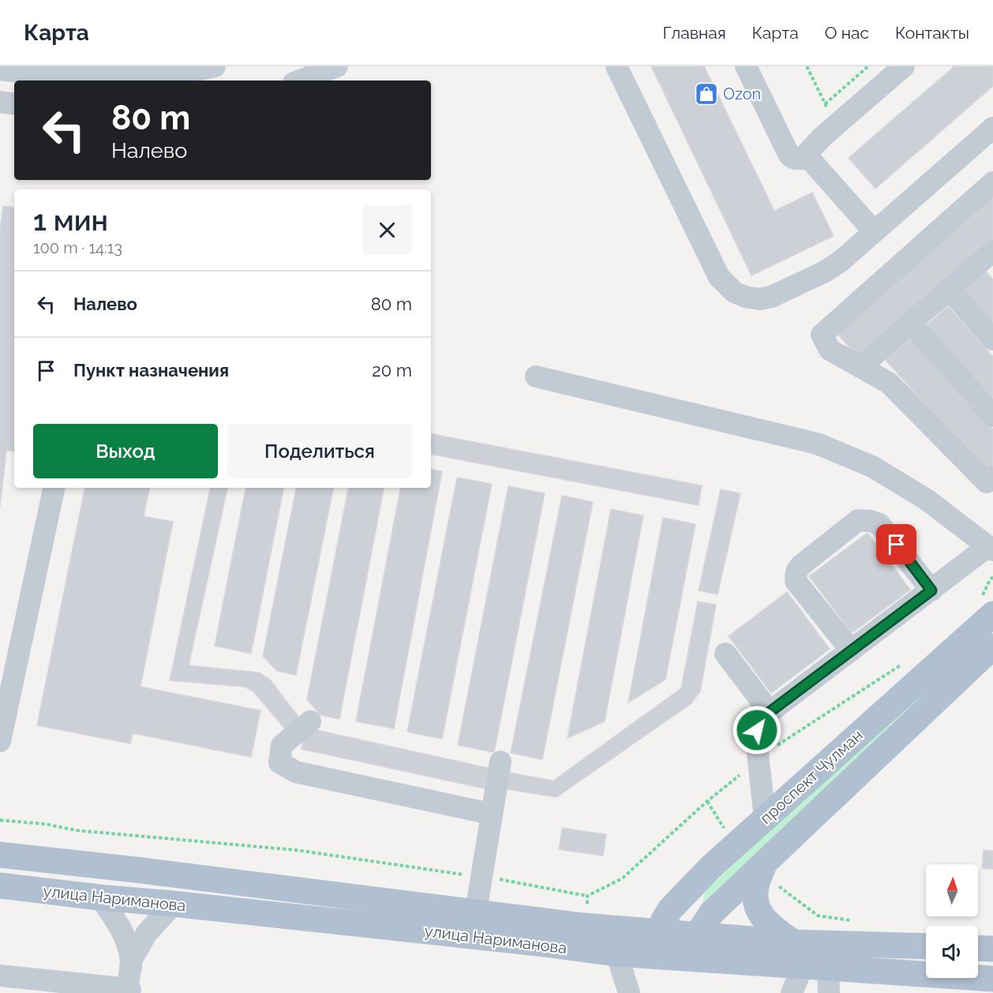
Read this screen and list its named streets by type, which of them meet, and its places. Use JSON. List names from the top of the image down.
{
  "streets": {
    "main road": ["проспект Чулман", "улица Нариманова"]
  },
  "crossings": [
    ["проспект Чулман", "улица Нариманова"]
  ],
  "places": {
    "shop": ["Ozon"]
  },
  "north": "top",
  "page": {
    "header": "Карта",
    "nav": [
      "Главная",
      "Карта",
      "О нас",
      "Контакты"
    ],
    "turn": ["80 m", "Налево"],
    "heading": ["1 мин", "100 m · 14:13"],
    "list": [
      {
        "name": "Налево",
        "value": "80 m"
      },
      {
        "name": "Пункт назначения",
        "value": "20 m"
      }
    ],
    "buttons": ["Выход", "Поделиться"]
  }
}
